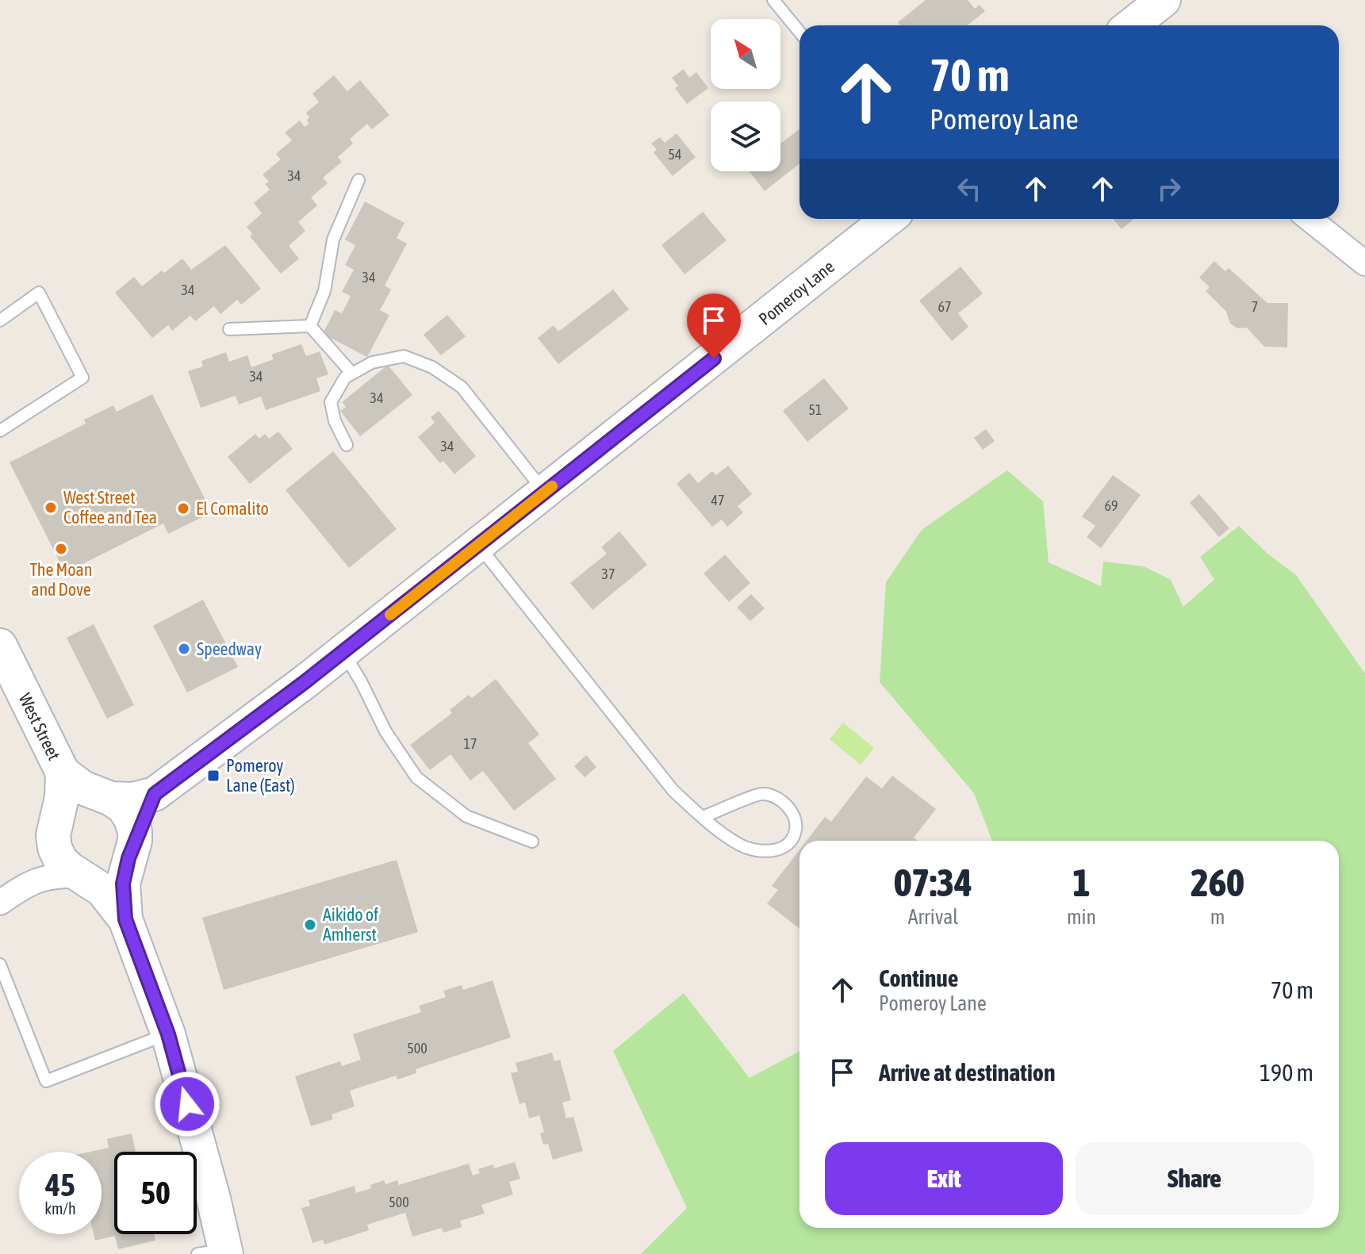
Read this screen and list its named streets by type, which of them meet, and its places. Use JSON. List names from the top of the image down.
{
  "streets": {
    "street": ["Pomeroy Lane", "West Street"]
  },
  "crossings": [
    ["Pomeroy Lane", "West Street"]
  ],
  "places": {
    "other": [
      "West Street Coffee and Tea",
      "El Comalito",
      "The Moan and Dove",
      "Speedway",
      "Aikido of Amherst"
    ],
    "transit": ["Pomeroy Lane (East)"]
  },
  "house_numbers": [
    "54",
    "34",
    "34",
    "34",
    "67",
    "7",
    "34",
    "34",
    "51",
    "34",
    "47",
    "69",
    "37",
    "17",
    "500",
    "500"
  ],
  "north": "top left",
  "page": {
    "turn": ["70 m", "Pomeroy Lane"],
    "eta": [
      "07:34",
      "Arrival",
      "1",
      "min",
      "260",
      "m"
    ],
    "list": [
      {
        "name": "Continue",
        "note": "Pomeroy Lane",
        "value": "70 m"
      },
      {
        "name": "Arrive at destination",
        "value": "190 m"
      }
    ],
    "buttons": ["Exit", "Share"],
    "speed": "45 km/h",
    "limit": "50"
  }
}
